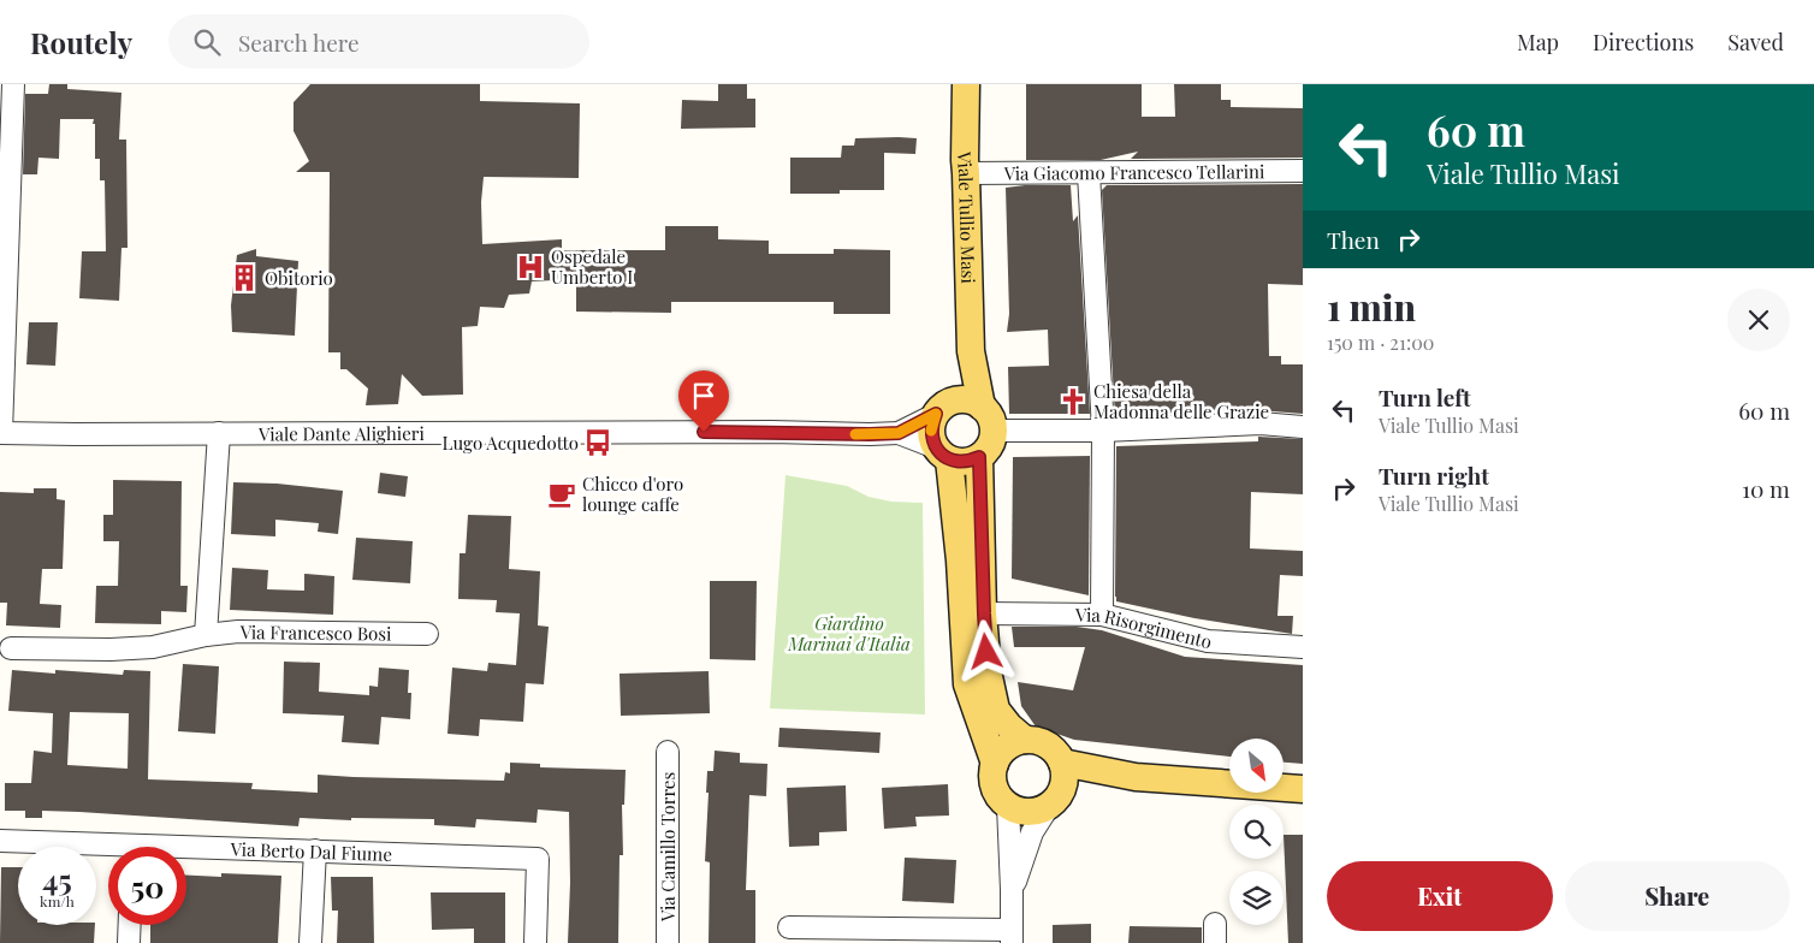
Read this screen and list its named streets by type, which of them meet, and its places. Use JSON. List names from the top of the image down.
{
  "streets": {
    "main road": ["Viale Tullio Masi"],
    "street": [
      "Via Giacomo Francesco Tellarini",
      "Viale Dante Alighieri",
      "Via Risorgimento",
      "Via Francesco Bosi",
      "Via Camillo Torres",
      "Via Berto Dal Fiume"
    ]
  },
  "crossings": [
    ["Via Giacomo Francesco Tellarini", "Viale Tullio Masi"],
    ["Viale Tullio Masi", "Viale Dante Alighieri"]
  ],
  "parks": ["Giardino Marinai d'Italia"],
  "places": {
    "hospital": ["Ospedale Umberto I"],
    "building": ["Obitorio"],
    "church": ["Chiesa della Madonna delle Grazie"],
    "bus stop": ["Lugo Acquedotto"],
    "cafe": ["Chicco d'oro lounge caffe"]
  },
  "north": "bottom right",
  "page": {
    "header": "Routely",
    "search": "Search here",
    "nav": ["Map", "Directions", "Saved"],
    "turn": ["60 m", "Viale Tullio Masi"],
    "then": "Then",
    "heading": ["1 min", "150 m · 21:00"],
    "list": [
      {
        "name": "Turn left",
        "note": "Viale Tullio Masi",
        "value": "60 m"
      },
      {
        "name": "Turn right",
        "note": "Viale Tullio Masi",
        "value": "10 m"
      }
    ],
    "speed": "45 km/h",
    "limit": "50",
    "buttons": ["Exit", "Share"]
  }
}
